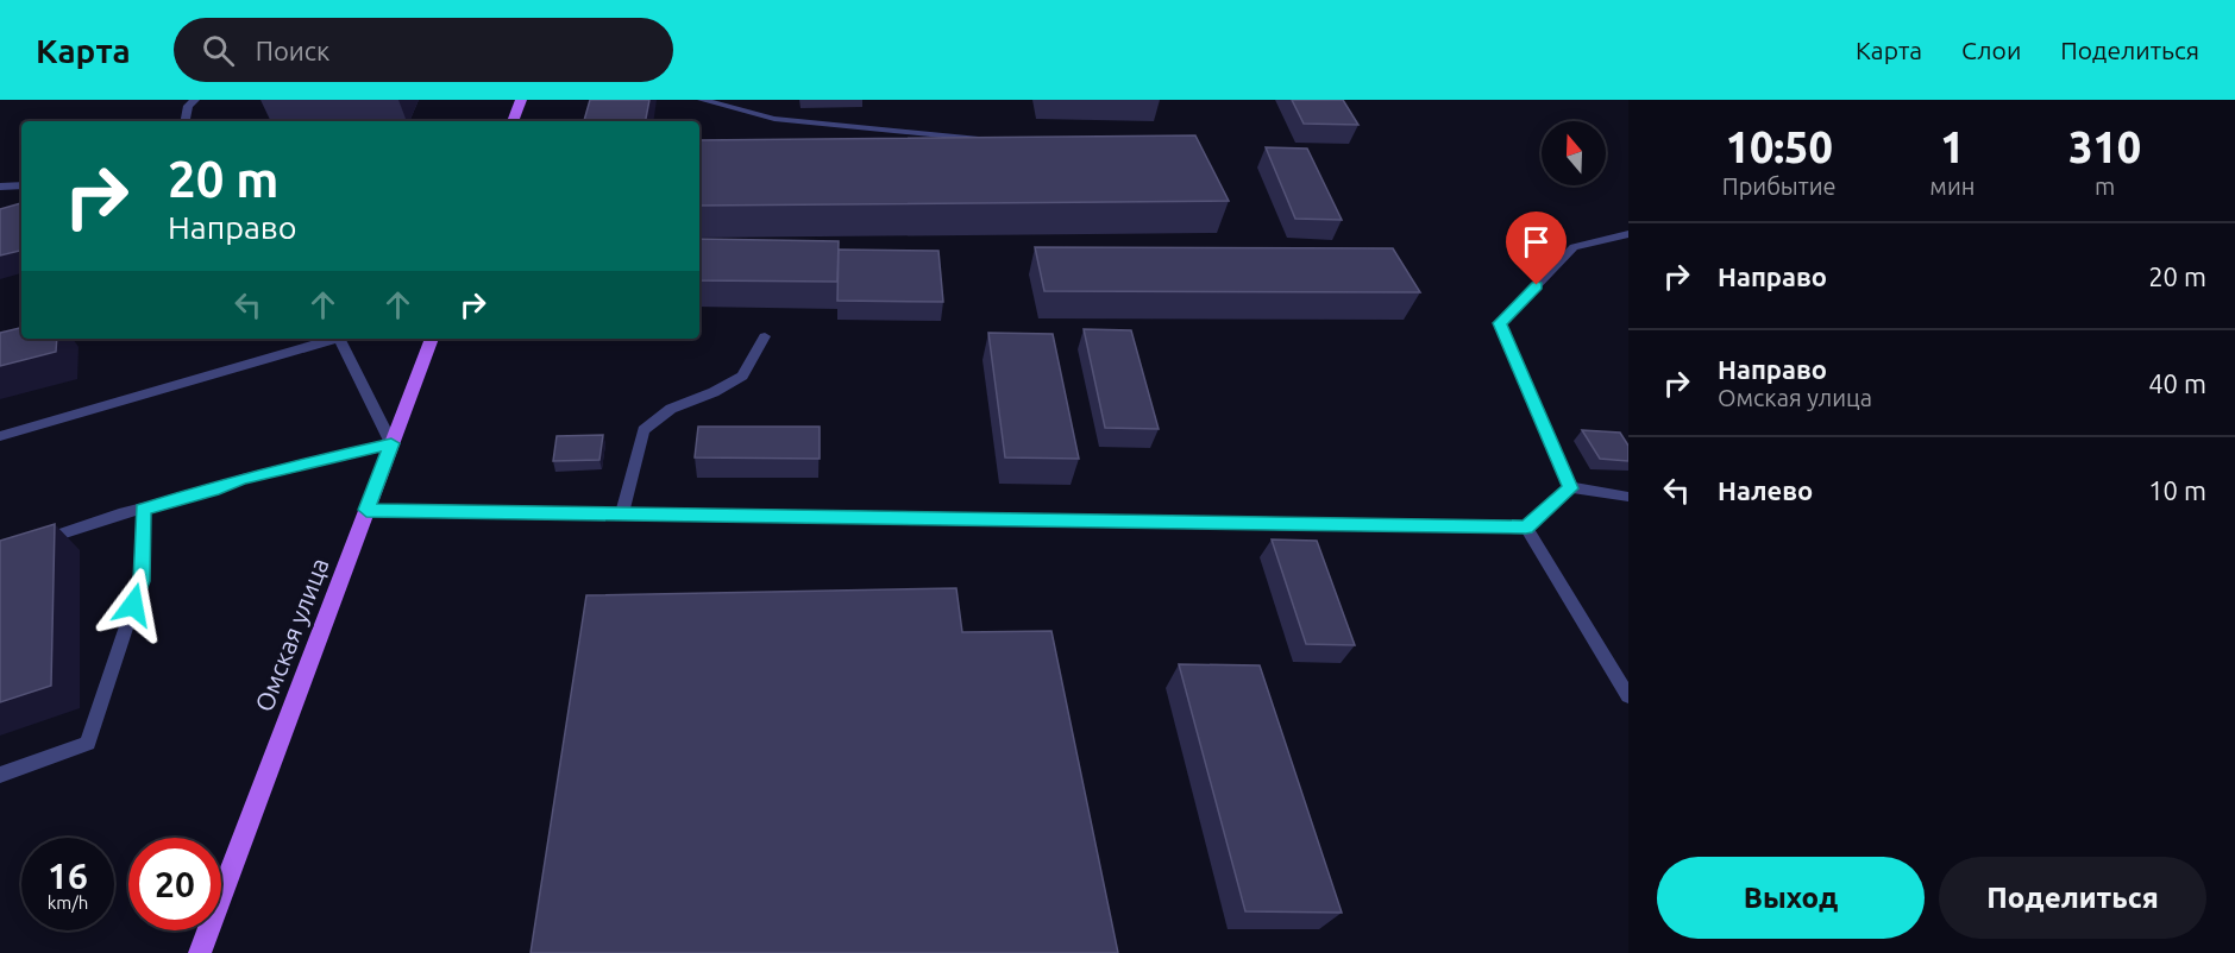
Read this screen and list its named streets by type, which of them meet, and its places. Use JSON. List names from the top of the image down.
{
  "streets": {
    "main road": ["Омская улица"]
  },
  "north": "top",
  "page": {
    "header": "Карта",
    "search": "Поиск",
    "nav": ["Карта", "Слои", "Поделиться"],
    "eta": [
      "10:50",
      "Прибытие",
      "1",
      "мин",
      "310",
      "m"
    ],
    "turn": ["20 m", "Направо"],
    "list": [
      {
        "name": "Направо",
        "value": "20 m"
      },
      {
        "name": "Направо",
        "note": "Омская улица",
        "value": "40 m"
      },
      {
        "name": "Налево",
        "value": "10 m"
      }
    ],
    "speed": "16 km/h",
    "limit": "20",
    "buttons": ["Выход", "Поделиться"]
  }
}
